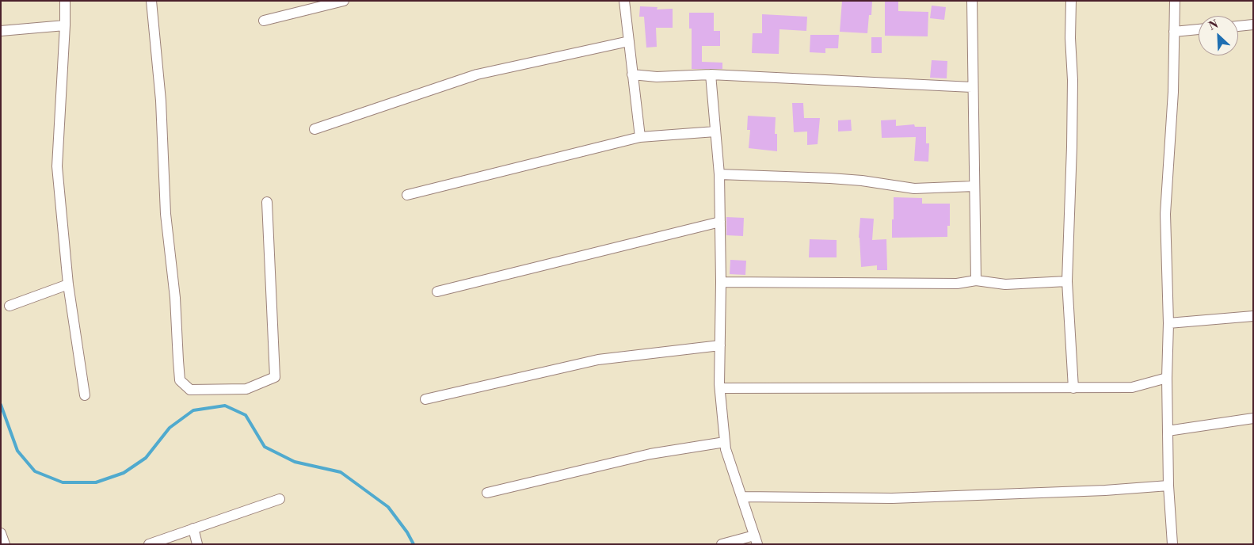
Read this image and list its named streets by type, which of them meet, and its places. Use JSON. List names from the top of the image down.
{
  "north": "top left"
}
